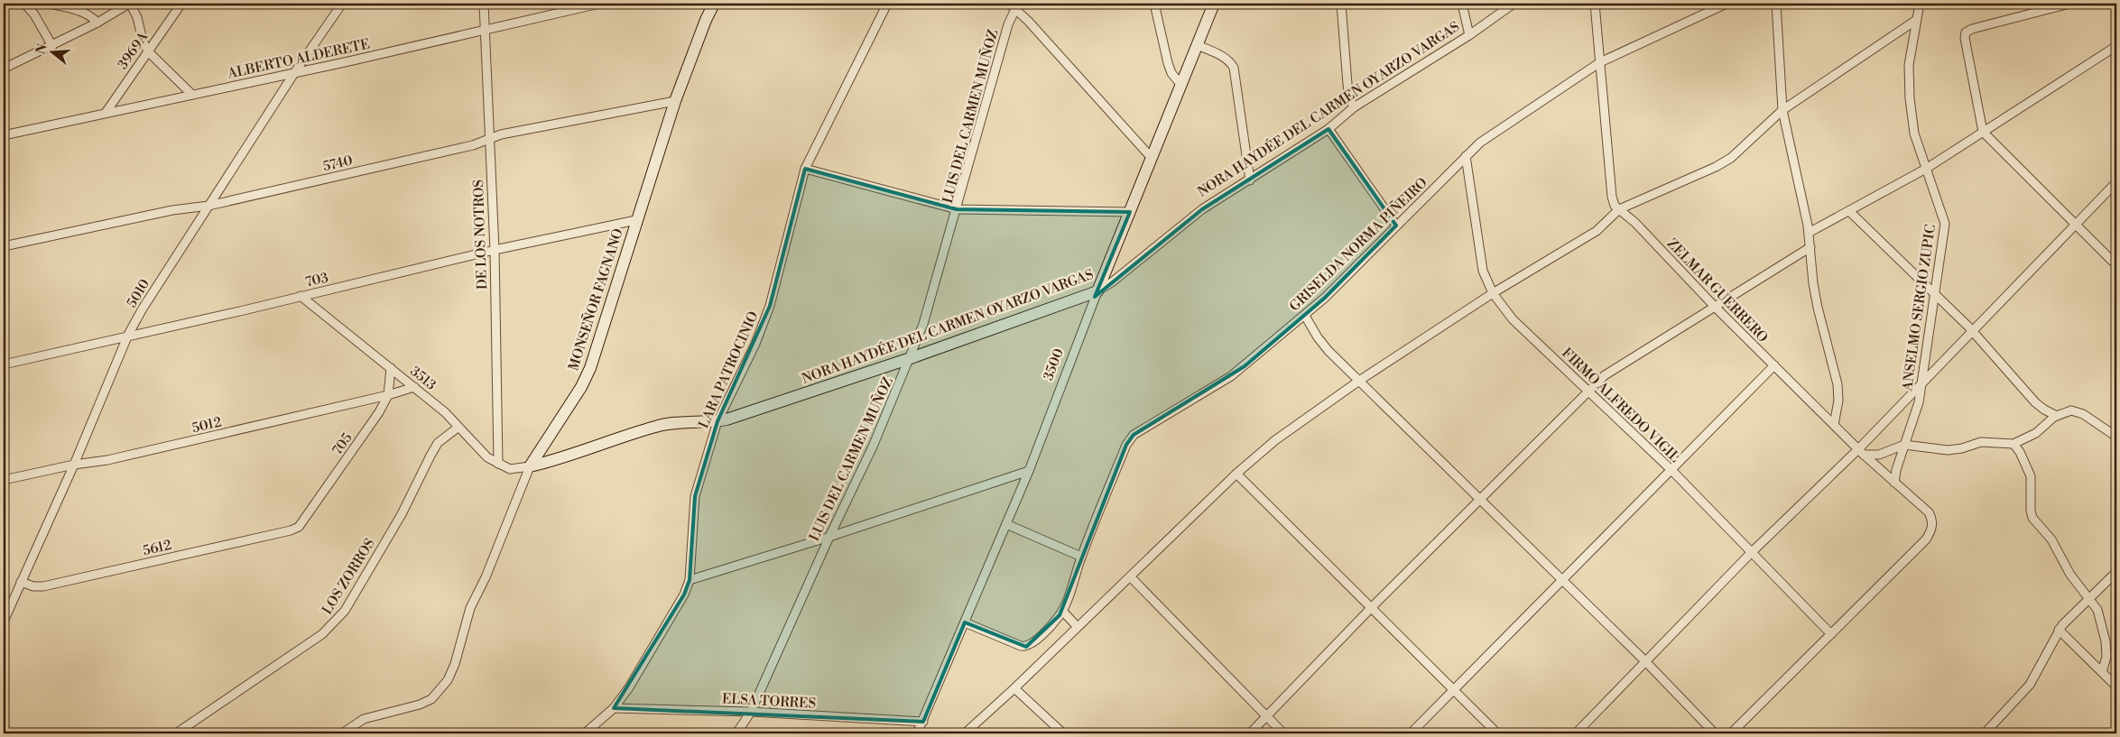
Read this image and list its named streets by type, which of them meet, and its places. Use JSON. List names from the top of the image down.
{
  "streets": {
    "street": [
      "3969A",
      "ALBERTO ALDERETE",
      "NORA HAYDÉE DEL CARMEN OYARZO VARGAS",
      "LUIS DEL CARMEN MUÑOZ",
      "5740",
      "DE LOS NOTROS",
      "GRISELDA NORMA PIÑEIRO",
      "703",
      "ZELMAR GUERRERO",
      "5010",
      "MONSEÑOR FAGNANO",
      "ANSELMO SERGIO ZUPIC",
      "3500",
      "LARA PATROCINIO",
      "3513",
      "FIRMO ALFREDO VIGIL",
      "5012",
      "705",
      "5612",
      "LOS ZORROS",
      "ELSA TORRES"
    ]
  },
  "crossings": [
    ["3969A", "ALBERTO ALDERETE"],
    ["ALBERTO ALDERETE", "DE LOS NOTROS"],
    ["ALBERTO ALDERETE", "5010"],
    ["NORA HAYDÉE DEL CARMEN OYARZO VARGAS", "LUIS DEL CARMEN MUÑOZ"],
    ["NORA HAYDÉE DEL CARMEN OYARZO VARGAS", "MONSEÑOR FAGNANO"],
    ["NORA HAYDÉE DEL CARMEN OYARZO VARGAS", "3500"],
    ["NORA HAYDÉE DEL CARMEN OYARZO VARGAS", "LARA PATROCINIO"],
    ["NORA HAYDÉE DEL CARMEN OYARZO VARGAS", "3513"],
    ["LUIS DEL CARMEN MUÑOZ", "ELSA TORRES"],
    ["5740", "DE LOS NOTROS"],
    ["5740", "5010"],
    ["5740", "MONSEÑOR FAGNANO"],
    ["DE LOS NOTROS", "703"],
    ["DE LOS NOTROS", "3513"],
    ["GRISELDA NORMA PIÑEIRO", "ZELMAR GUERRERO"],
    ["GRISELDA NORMA PIÑEIRO", "3500"],
    ["GRISELDA NORMA PIÑEIRO", "FIRMO ALFREDO VIGIL"],
    ["703", "5010"],
    ["703", "MONSEÑOR FAGNANO"],
    ["703", "3513"],
    ["ZELMAR GUERRERO", "ANSELMO SERGIO ZUPIC"],
    ["ZELMAR GUERRERO", "FIRMO ALFREDO VIGIL"],
    ["5010", "5012"],
    ["5010", "5612"],
    ["MONSEÑOR FAGNANO", "3513"],
    ["3500", "ELSA TORRES"],
    ["LARA PATROCINIO", "ELSA TORRES"],
    ["3513", "5012"],
    ["3513", "705"],
    ["3513", "LOS ZORROS"],
    ["5012", "705"],
    ["705", "5612"]
  ],
  "north": "left"
}
